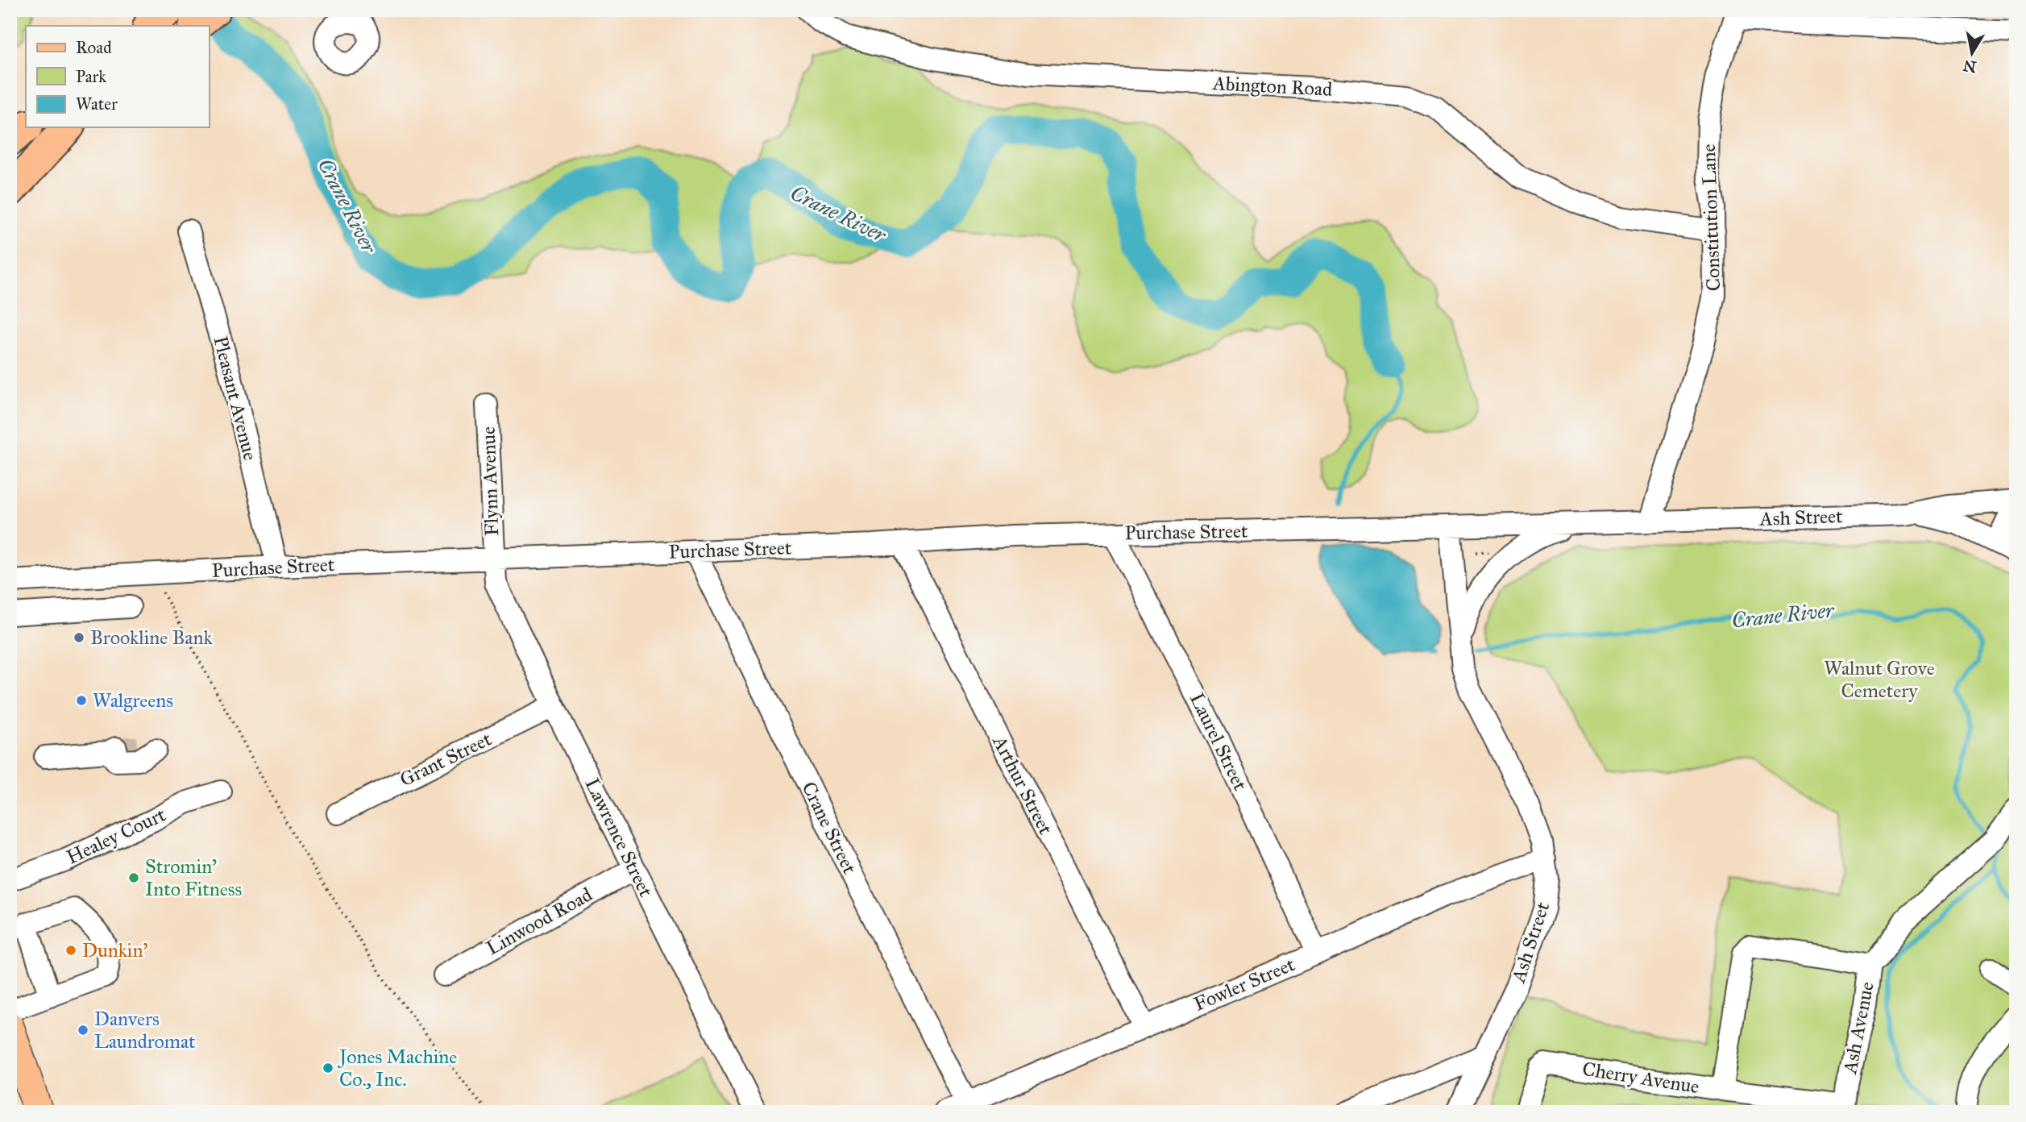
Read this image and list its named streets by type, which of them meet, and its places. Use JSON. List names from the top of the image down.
{
  "streets": {
    "street": [
      "Abington Road",
      "Constitution Lane",
      "Pleasant Avenue",
      "Flynn Avenue",
      "Ash Street",
      "Purchase Street",
      "Laurel Street",
      "Grant Street",
      "Arthur Street",
      "Crane Street",
      "Healey Court",
      "Lawrence Street",
      "Linwood Road",
      "Fowler Street",
      "Ash Avenue",
      "Cherry Avenue"
    ]
  },
  "crossings": [
    ["Abington Road", "Constitution Lane"],
    ["Constitution Lane", "Ash Street"],
    ["Pleasant Avenue", "Purchase Street"],
    ["Flynn Avenue", "Purchase Street"],
    ["Flynn Avenue", "Lawrence Street"],
    ["Ash Street", "Purchase Street"],
    ["Ash Street", "Fowler Street"],
    ["Purchase Street", "Laurel Street"],
    ["Purchase Street", "Arthur Street"],
    ["Purchase Street", "Crane Street"],
    ["Purchase Street", "Lawrence Street"],
    ["Laurel Street", "Fowler Street"],
    ["Grant Street", "Lawrence Street"],
    ["Arthur Street", "Fowler Street"],
    ["Crane Street", "Fowler Street"],
    ["Lawrence Street", "Linwood Road"],
    ["Ash Avenue", "Cherry Avenue"]
  ],
  "water": ["Crane River"],
  "parks": ["Walnut Grove Cemetery"],
  "places": [
    "Brookline Bank",
    "Walgreens",
    "Stromin' Into Fitness",
    "Dunkin'",
    "Danvers Laundromat",
    "Jones Machine Co., Inc."
  ],
  "legend": ["Road", "Park", "Water"],
  "north": "bottom"
}
